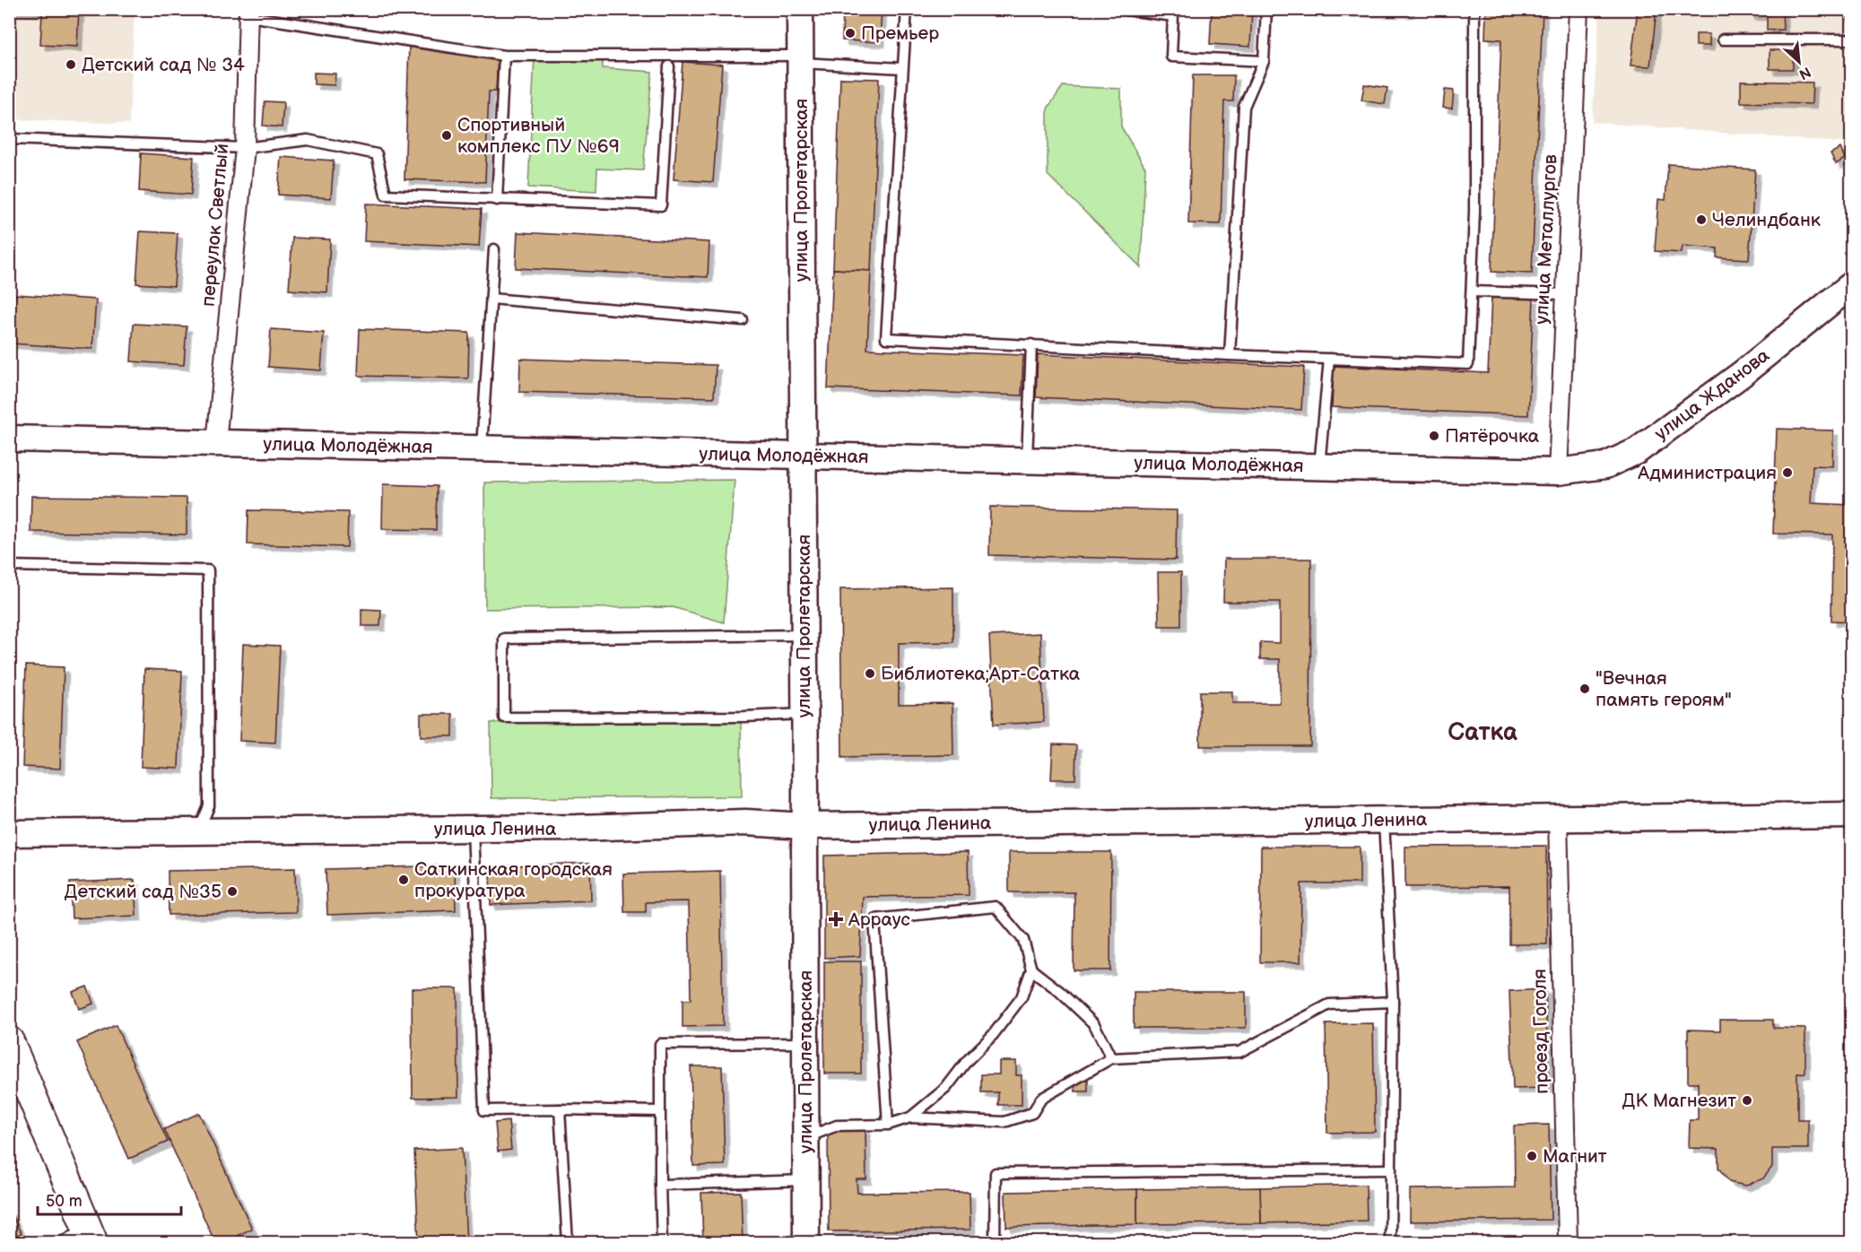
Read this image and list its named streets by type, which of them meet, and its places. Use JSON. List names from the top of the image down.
{
  "streets": {
    "main road": [
      "улица Пролетарская",
      "улица Жданова",
      "улица Молодёжная",
      "улица Ленина"
    ],
    "street": ["переулок Светлый", "улица Металлургов", "проезд Гоголя"]
  },
  "crossings": [
    ["улица Пролетарская", "улица Молодёжная"],
    ["улица Пролетарская", "улица Ленина"],
    ["переулок Светлый", "улица Молодёжная"],
    ["улица Металлургов", "улица Жданова"],
    ["улица Металлургов", "улица Молодёжная"],
    ["улица Жданова", "улица Молодёжная"],
    ["улица Ленина", "проезд Гоголя"]
  ],
  "districts": ["Сатка"],
  "places": {
    "other": [
      "Премьер",
      "Детский сад № 34",
      "Спортивный комплекс ПУ №69",
      "Челиндбанк",
      "Пятёрочка",
      "Администрация",
      "Библиотека;Арт-Сатка",
      "\"Вечная память героям\"",
      "Саткинская городская прокуратура",
      "Детский сад №35",
      "ДК Магнезит",
      "Магнит"
    ],
    "health": ["Арраус"]
  },
  "scale_bar": "50 m",
  "north": "bottom right"
}
